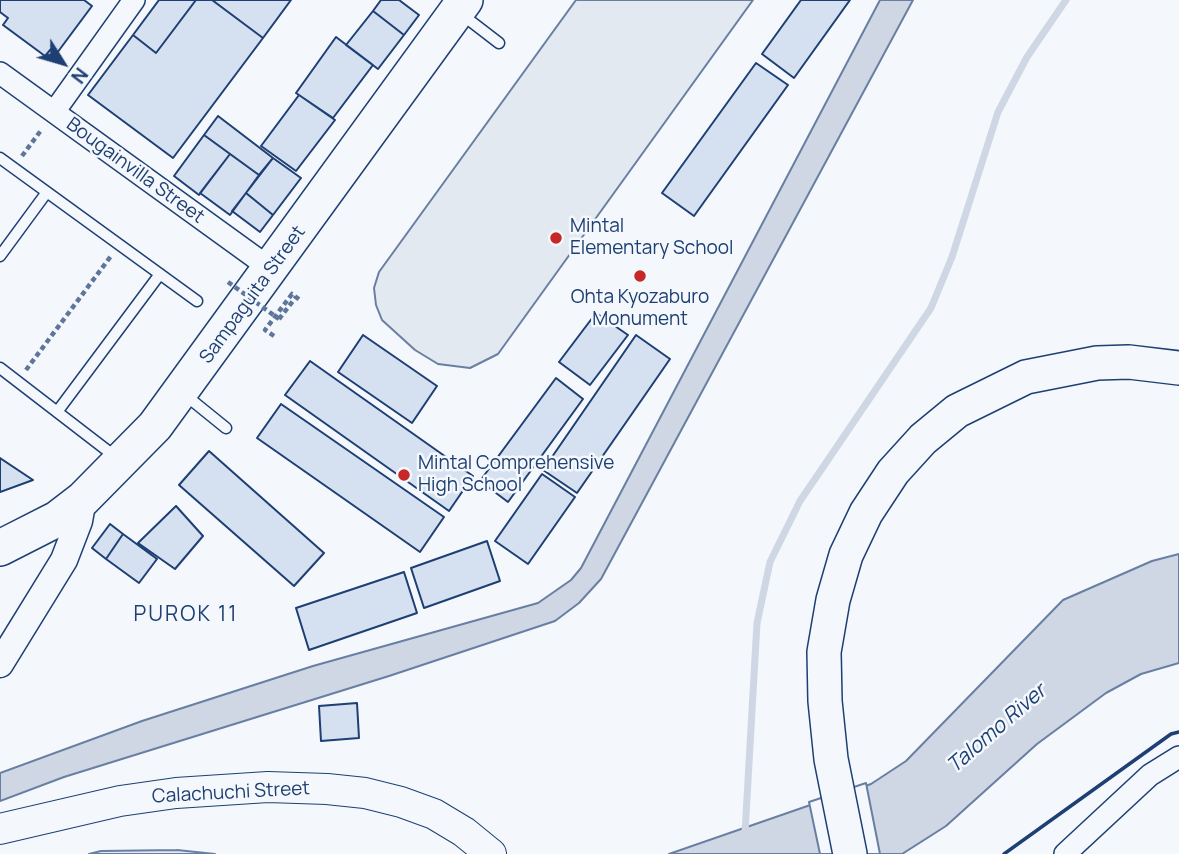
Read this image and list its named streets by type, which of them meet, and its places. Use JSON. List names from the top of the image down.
{
  "streets": {
    "highway": ["Sampaguita Street"],
    "main road": ["Calachuchi Street"],
    "street": ["Bougainvilla Street"]
  },
  "crossings": [
    ["Bougainvilla Street", "Sampaguita Street"]
  ],
  "districts": ["PUROK 11"],
  "water": ["Talomo River"],
  "places": ["Mintal Elementary School", "Ohta Kyozaburo Monument", "Mintal Comprehensive High School"],
  "north": "bottom right"
}
